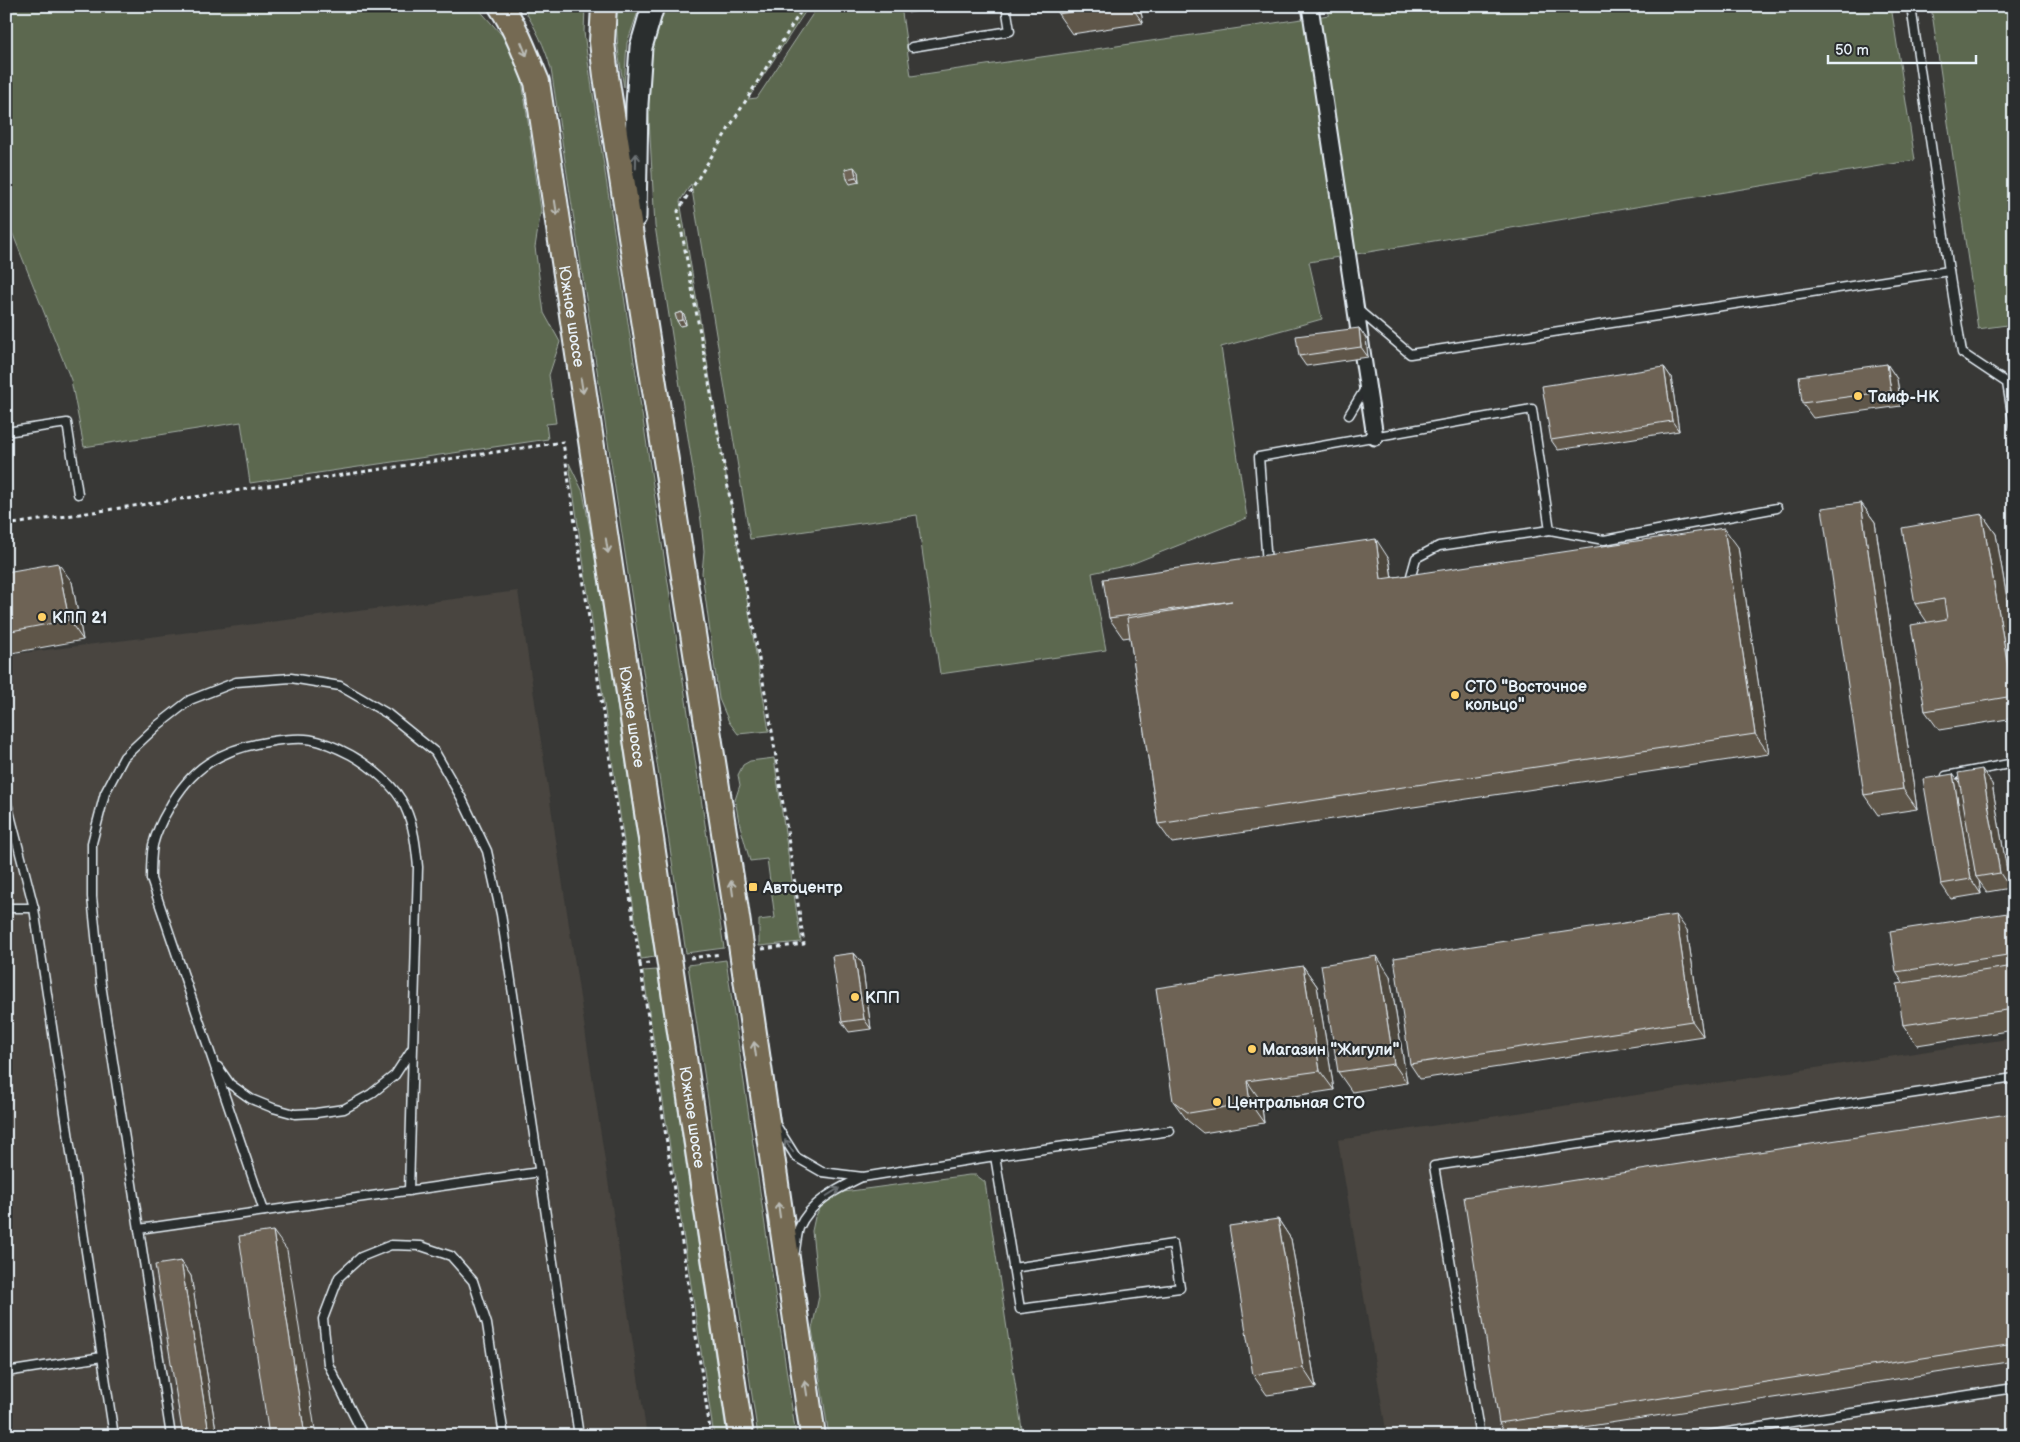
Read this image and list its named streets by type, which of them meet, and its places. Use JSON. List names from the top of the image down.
{
  "streets": {
    "main road": ["Южное шоссе"]
  },
  "places": {
    "other": [
      "Таиф-НК",
      "КПП 21",
      "СТО \"Восточное кольцо\"",
      "КПП",
      "Магазин \"Жигули\"",
      "Центральная СТО"
    ],
    "transit": ["Автоцентр"]
  },
  "scale_bar": "50 m"
}
